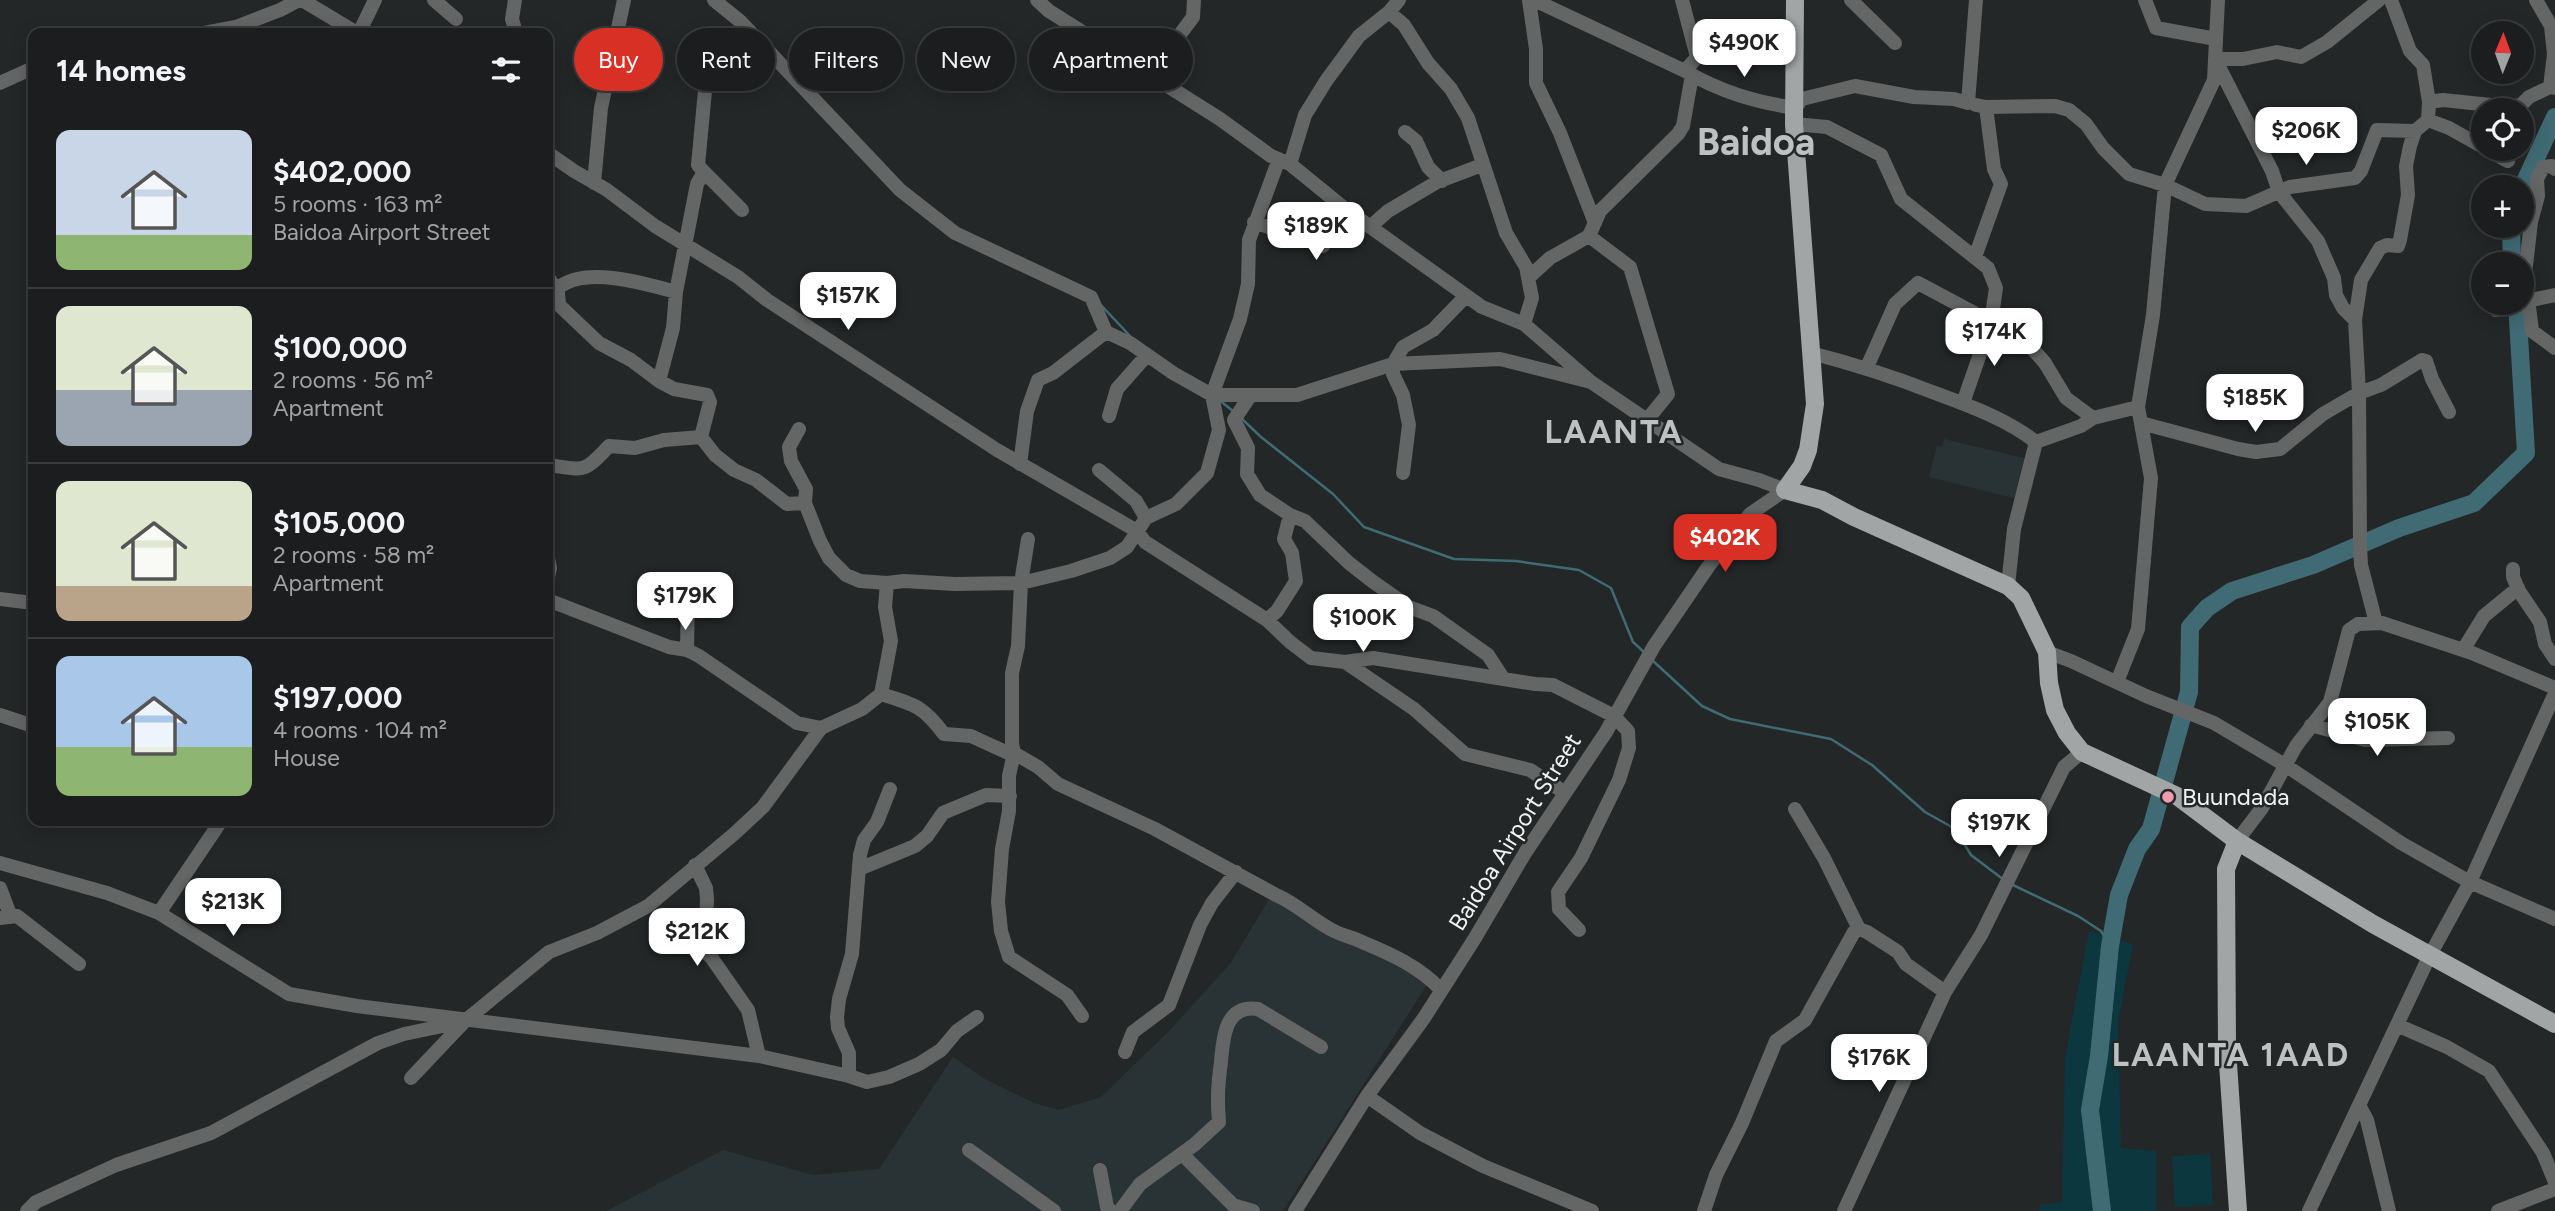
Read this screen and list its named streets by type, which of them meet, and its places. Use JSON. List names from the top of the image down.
{
  "streets": {
    "street": ["Baidoa Airport Street"]
  },
  "districts": ["Baidoa", "LAANTA", "LAANTA 1AAD"],
  "places": ["Buundada"],
  "north": "top",
  "page": {
    "price": [
      "$490K",
      "$206K",
      "$189K",
      "$157K",
      "$174K",
      "$185K",
      "$402K",
      "$179K",
      "$100K",
      "$105K",
      "$197K",
      "$213K",
      "$212K",
      "$176K"
    ],
    "map_buttons": ["+", "−"],
    "chip": [
      "Buy",
      "Rent",
      "Filters",
      "New",
      "Apartment"
    ],
    "heading": "14 homes",
    "list": [
      {
        "name": "$402,000",
        "note": "5 rooms · 163 m² · Baidoa Airport Street"
      },
      {
        "name": "$100,000",
        "note": "2 rooms · 56 m² · Apartment"
      },
      {
        "name": "$105,000",
        "note": "2 rooms · 58 m² · Apartment"
      },
      {
        "name": "$197,000",
        "note": "4 rooms · 104 m² · House"
      }
    ]
  }
}
